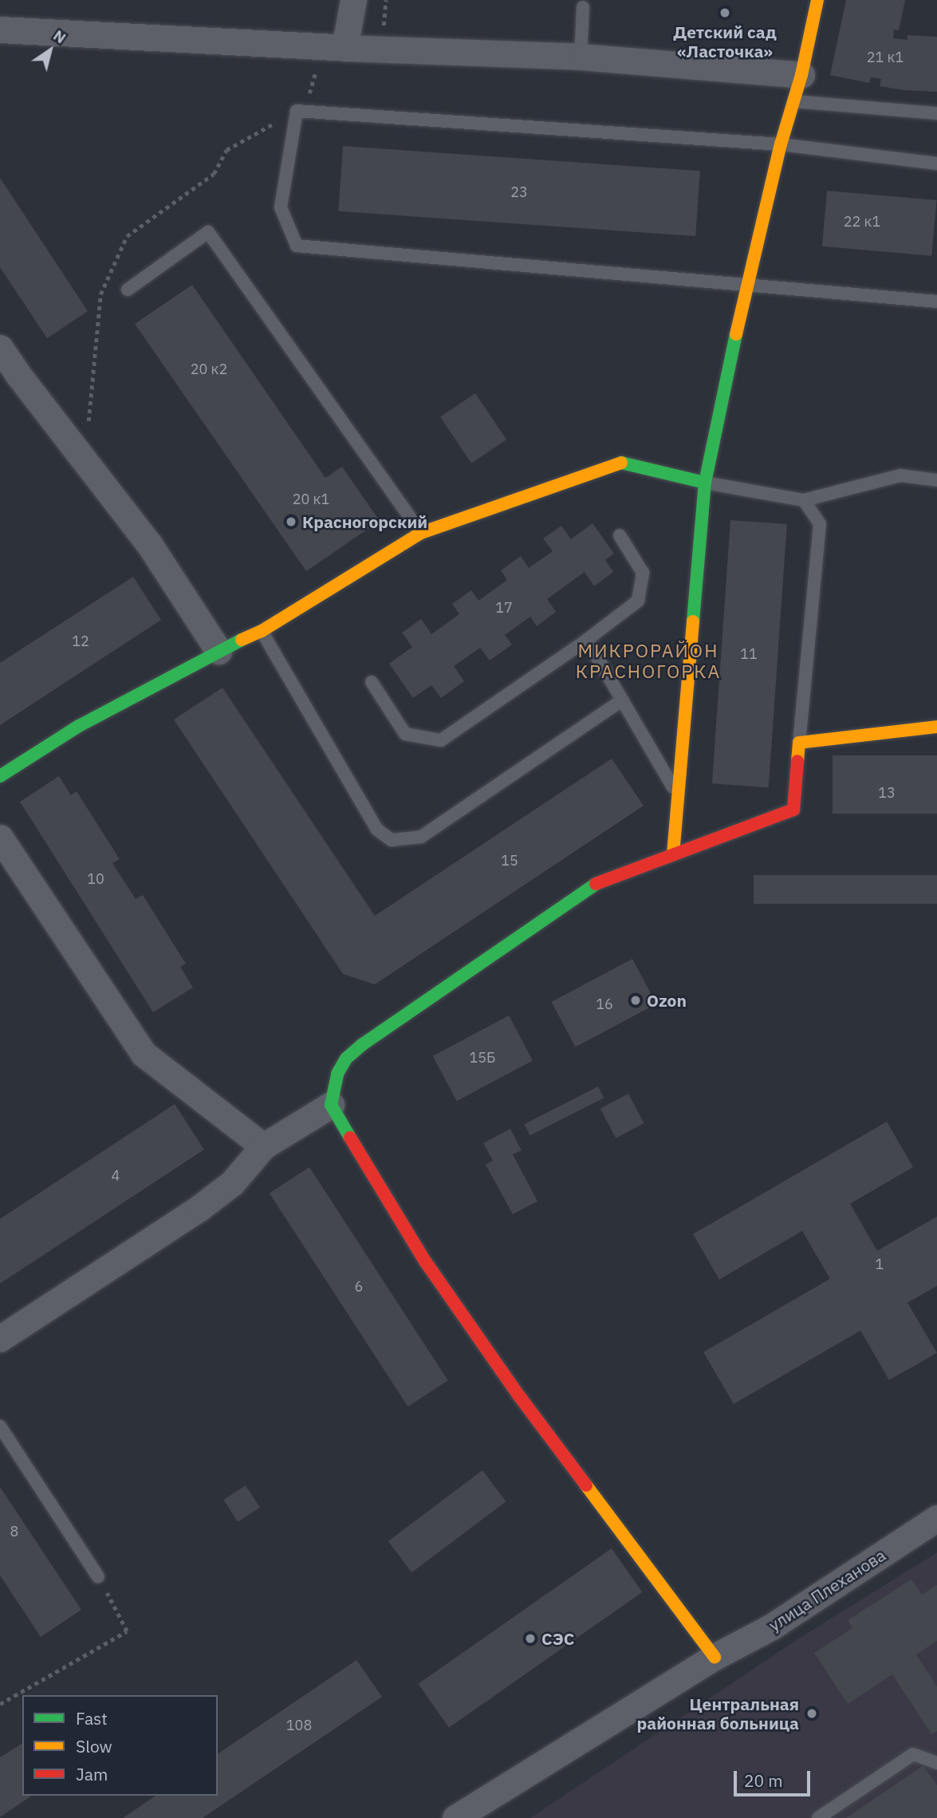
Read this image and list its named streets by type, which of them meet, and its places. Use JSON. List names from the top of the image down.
{
  "streets": {
    "street": ["улица Плеханова"]
  },
  "districts": ["МИКРОРАЙОН КРАСНОГОРКА"],
  "places": [
    "Детский сад «Ласточка»",
    "Красногорский",
    "Ozon",
    "СЭС",
    "Центральная районная больница"
  ],
  "house_numbers": [
    "21 к1",
    "23",
    "22 к1",
    "20 к2",
    "20 к1",
    "17",
    "12",
    "11",
    "13",
    "15",
    "10",
    "16",
    "15Б",
    "4",
    "1",
    "6",
    "8",
    "108"
  ],
  "legend": ["Fast", "Slow", "Jam"],
  "scale_bar": "20 m",
  "north": "top right"
}
